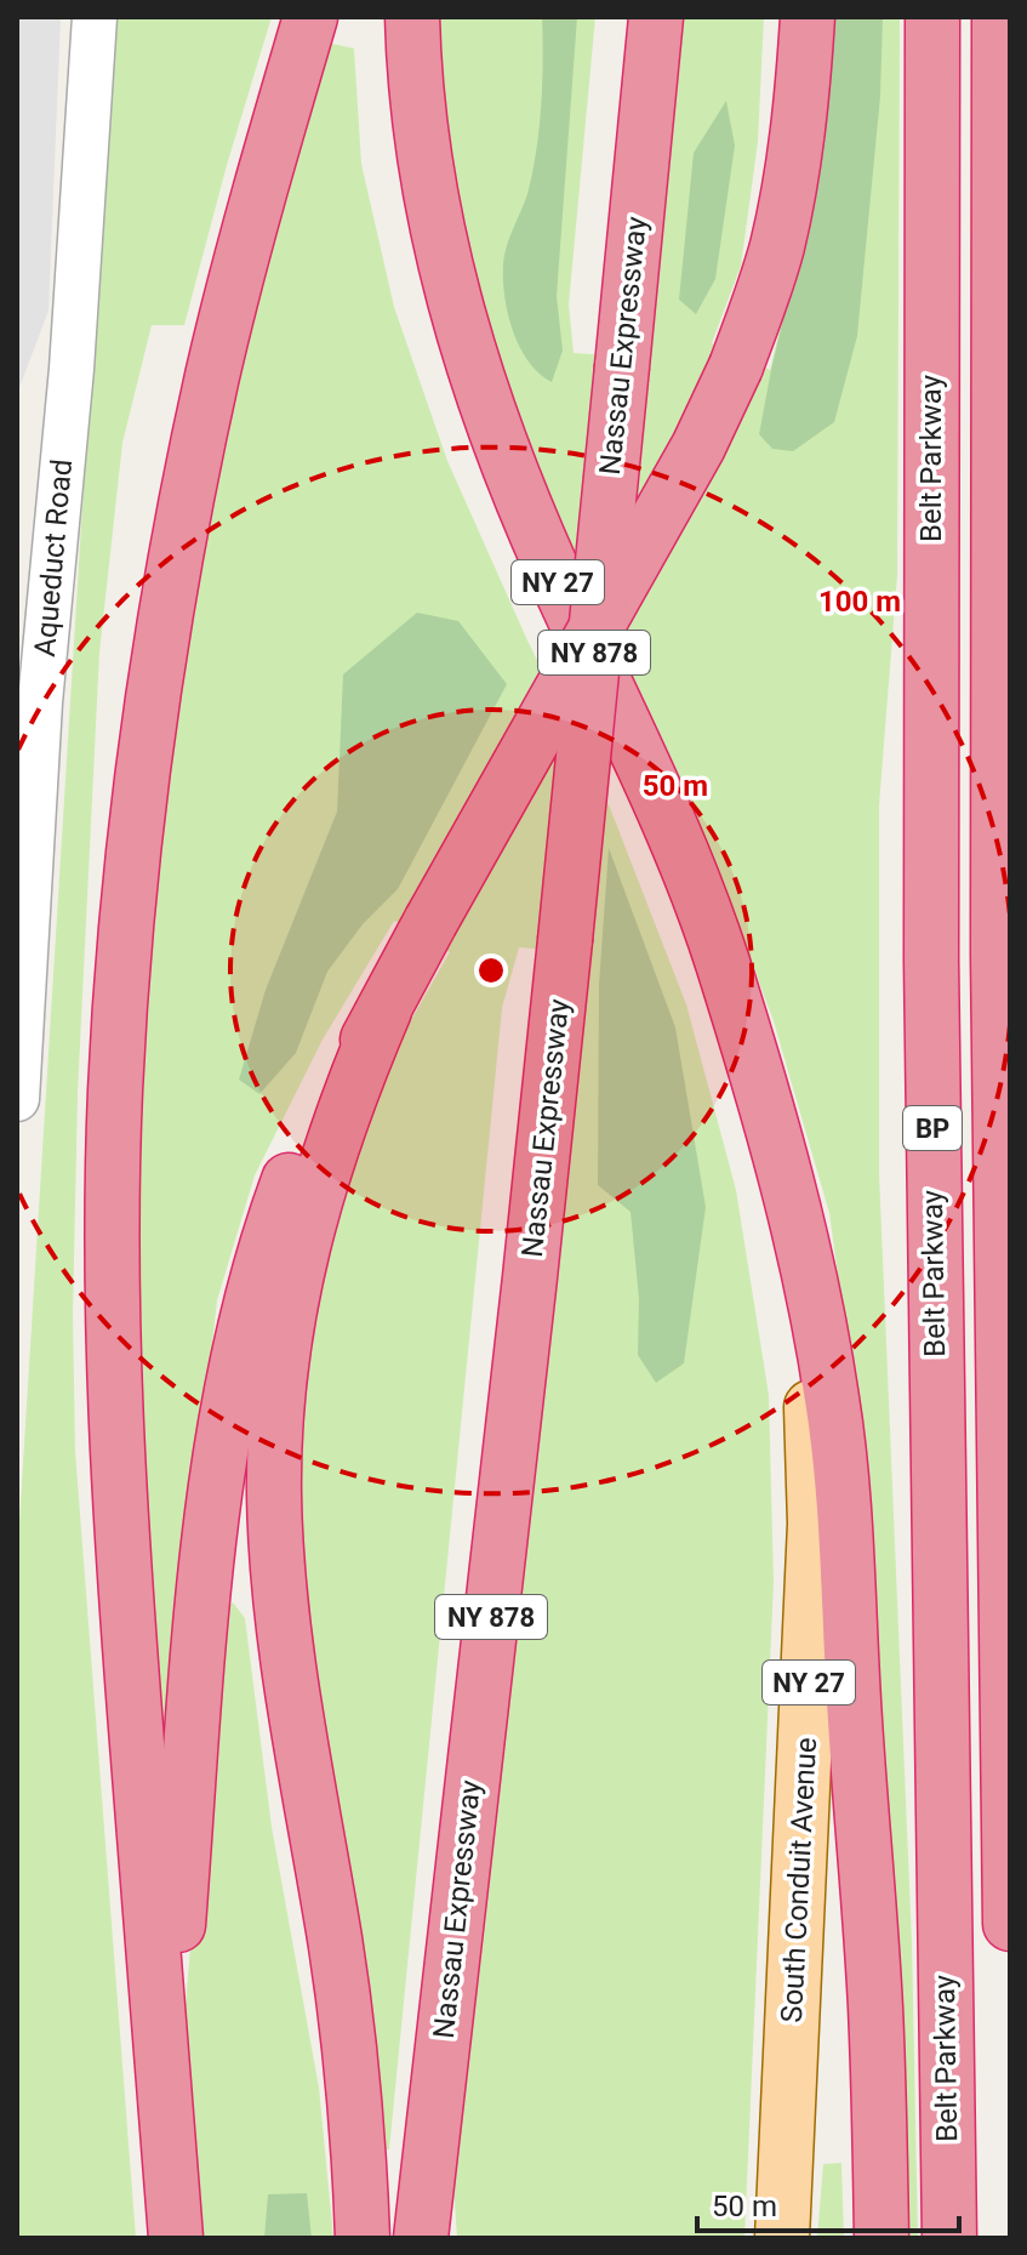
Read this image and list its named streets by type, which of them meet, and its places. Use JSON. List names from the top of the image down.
{
  "streets": {
    "highway": [
      "Nassau Expressway",
      "Belt Parkway",
      "NY 27",
      "NY 878",
      "BP",
      "South Conduit Avenue"
    ],
    "street": ["Aqueduct Road"]
  },
  "scale_bar": "50 m",
  "rings": ["100 m", "50 m"]
}
